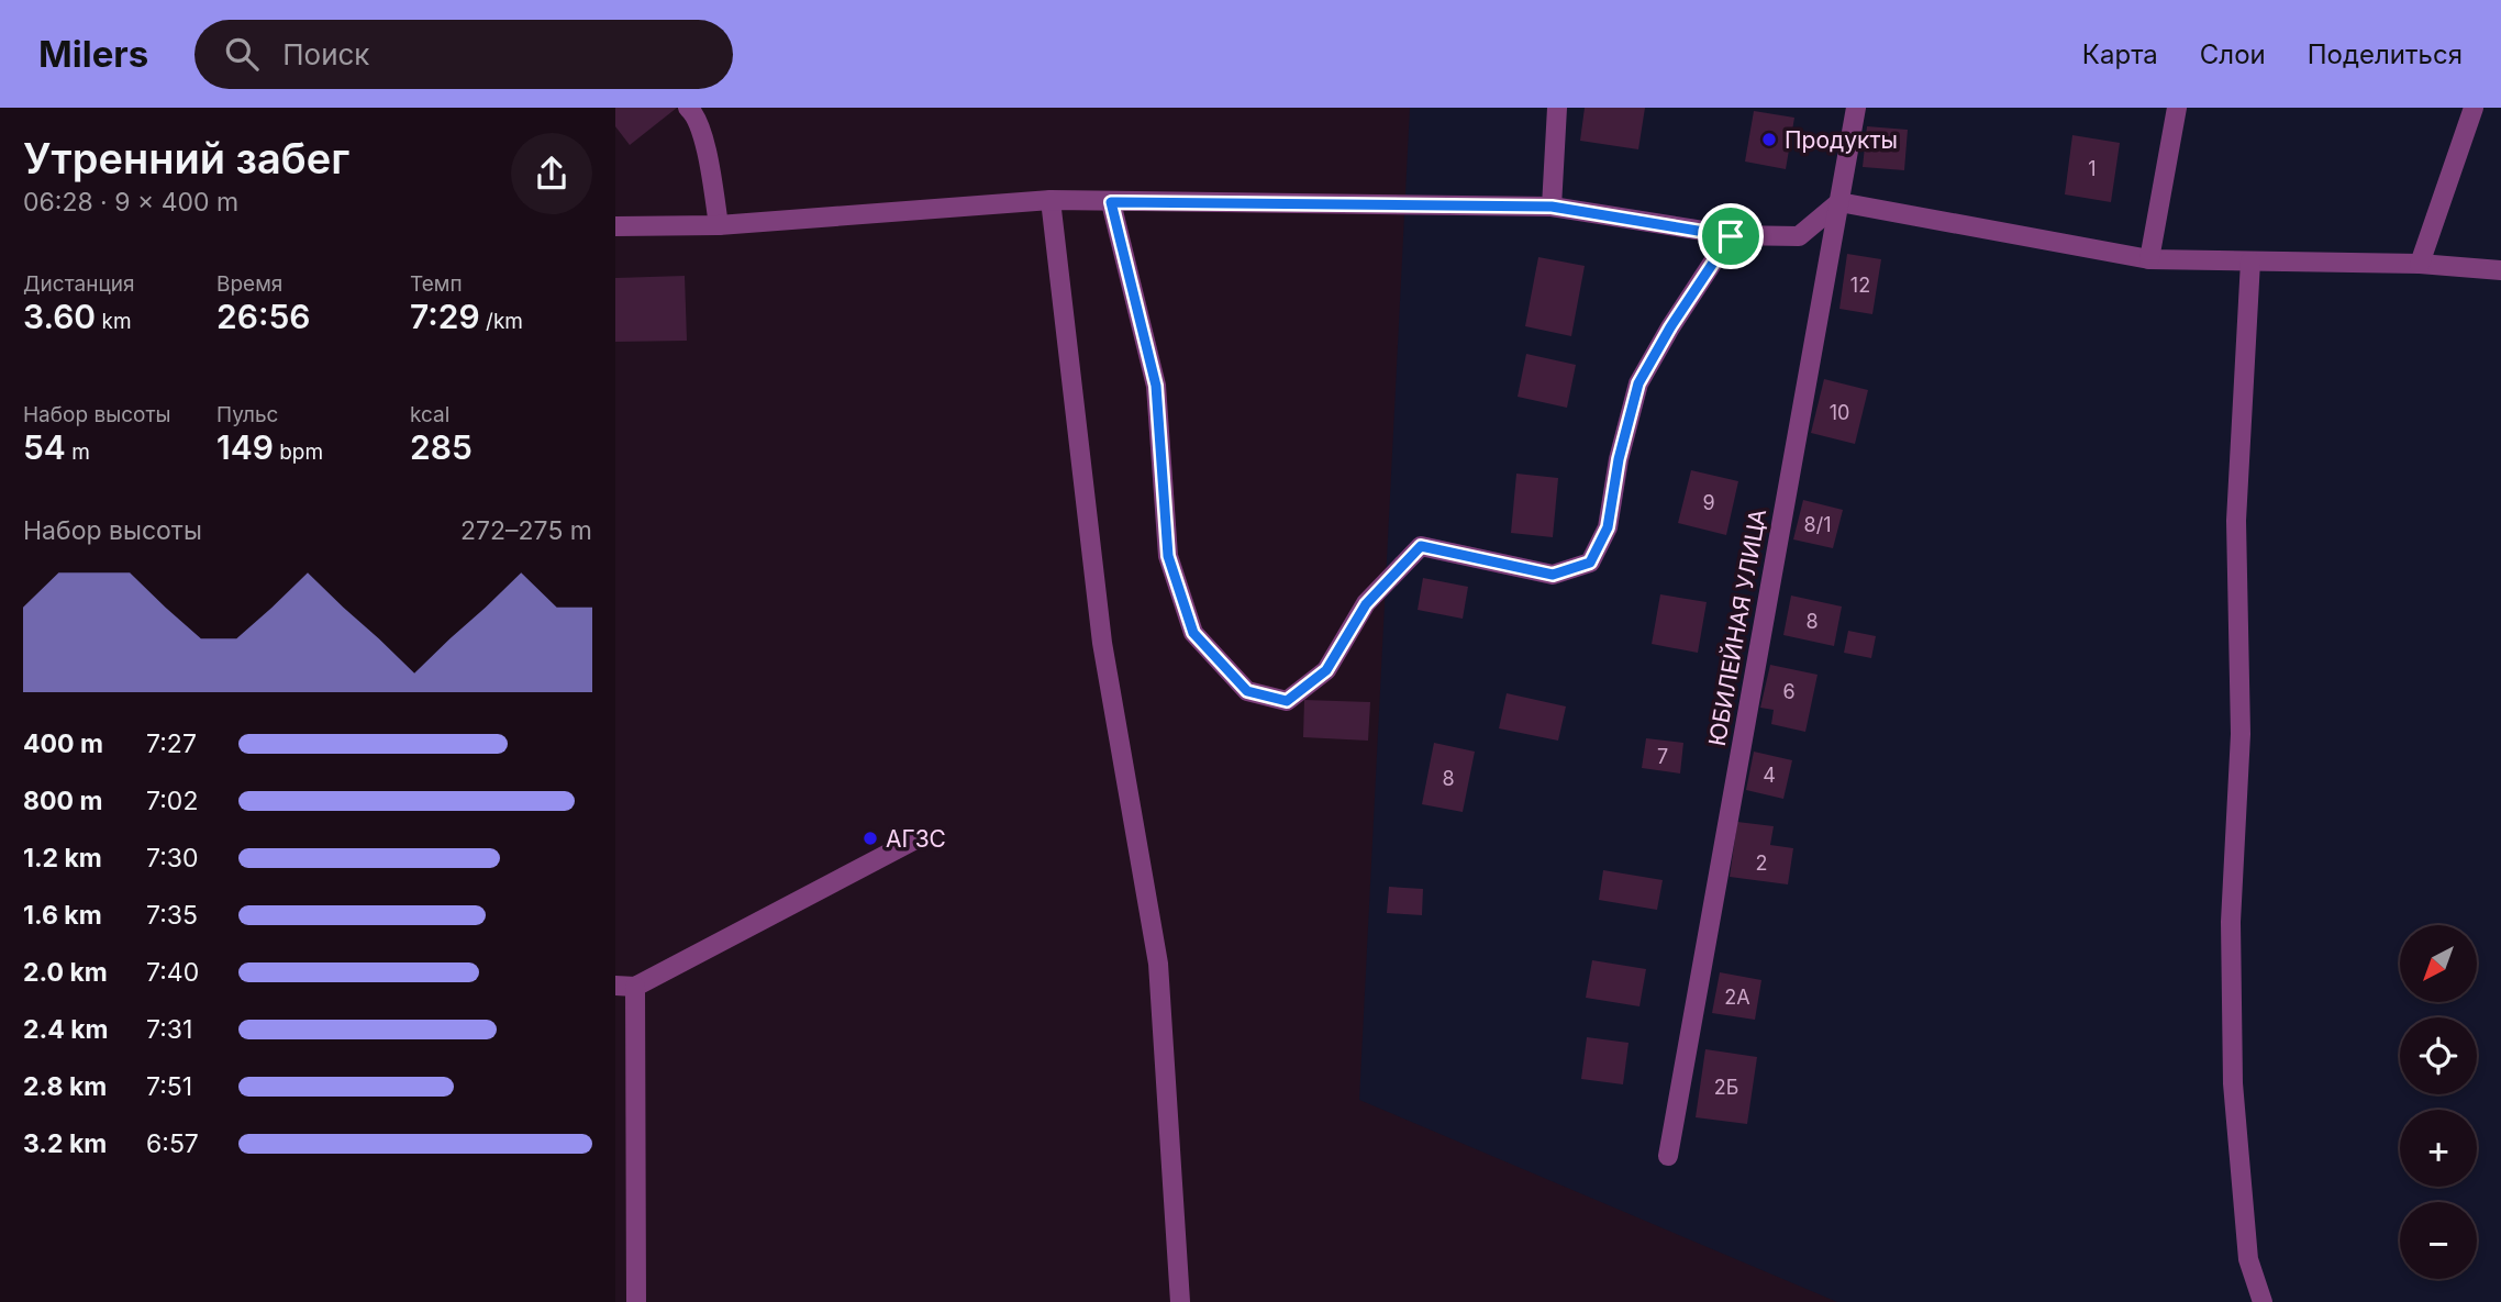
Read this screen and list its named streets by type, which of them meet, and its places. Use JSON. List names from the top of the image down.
{
  "streets": {
    "street": ["ЮБИЛЕЙНАЯ УЛИЦА"]
  },
  "places": ["Продукты", "АГЗС"],
  "house_numbers": [
    "1",
    "12",
    "10",
    "9",
    "8/1",
    "8",
    "6",
    "7",
    "4",
    "8",
    "2",
    "2А",
    "2Б"
  ],
  "north": "bottom left",
  "page": {
    "header": "Milers",
    "search": "Поиск",
    "nav": ["Карта", "Слои", "Поделиться"],
    "heading": ["Утренний забег", "06:28 · 9 × 400 m"],
    "stats": [
      ["Дистанция", "3.60 km"],
      ["Время", "26:56"],
      ["Темп", "7:29 /km"],
      ["Набор высоты", "54 m"],
      ["Пульс", "149 bpm"],
      ["kcal", "285"]
    ],
    "chart": ["Набор высоты", "272–275 m"],
    "list": [
      {
        "name": "400 m",
        "note": "7:27"
      },
      {
        "name": "800 m",
        "note": "7:02"
      },
      {
        "name": "1.2 km",
        "note": "7:30"
      },
      {
        "name": "1.6 km",
        "note": "7:35"
      },
      {
        "name": "2.0 km",
        "note": "7:40"
      },
      {
        "name": "2.4 km",
        "note": "7:31"
      },
      {
        "name": "2.8 km",
        "note": "7:51"
      },
      {
        "name": "3.2 km",
        "note": "6:57"
      }
    ],
    "map_buttons": ["+", "−"]
  }
}
